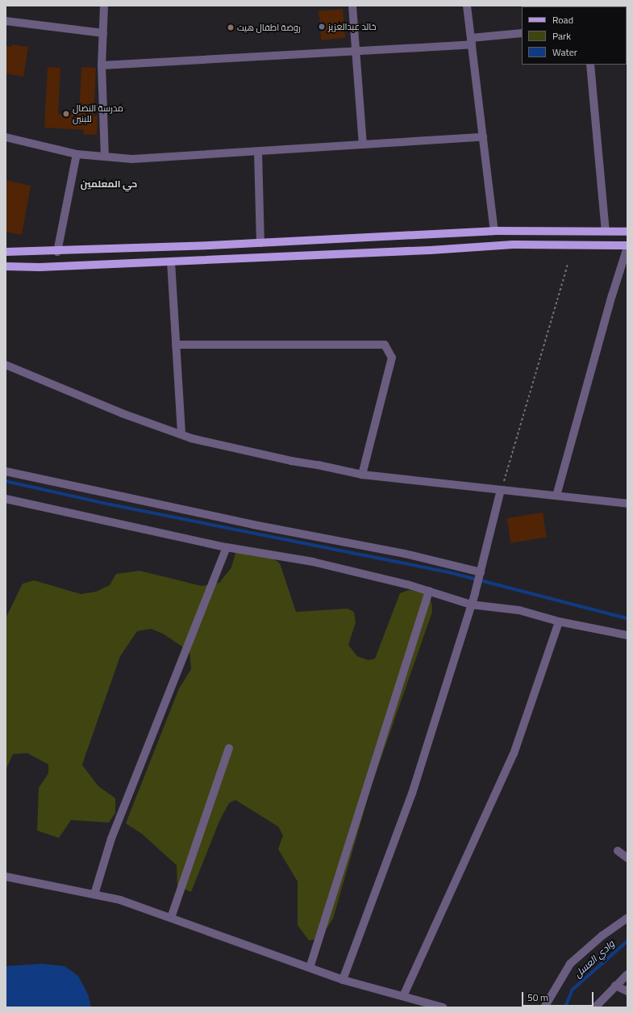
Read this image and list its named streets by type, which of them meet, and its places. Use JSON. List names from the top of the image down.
{
  "districts": ["حي المعلمين"],
  "water": ["وادي العسل"],
  "places": ["خالد عبدالعزيز", "روضة اطفال هيت", "مدرسة النضال للبنين"],
  "legend": ["Road", "Park", "Water"],
  "scale_bar": "50 m"
}
